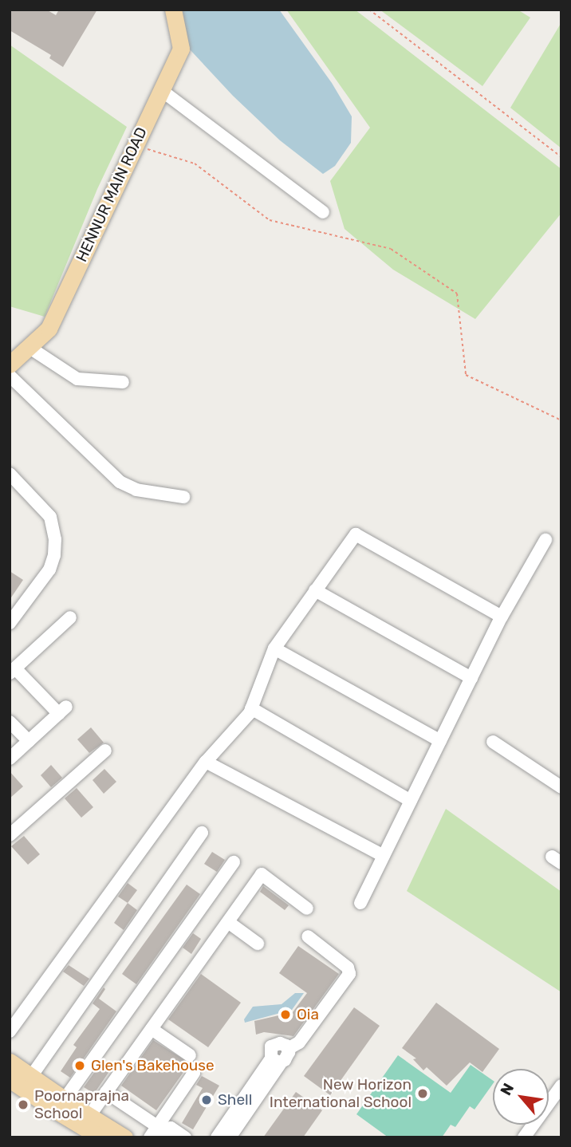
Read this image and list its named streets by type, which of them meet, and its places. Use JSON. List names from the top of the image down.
{
  "streets": {
    "main road": ["HENNUR MAIN ROAD"]
  },
  "places": [
    "Oia",
    "Glen's Bakehouse",
    "New Horizon International School",
    "Shell",
    "Poornaprajna School"
  ],
  "north": "top left"
}
